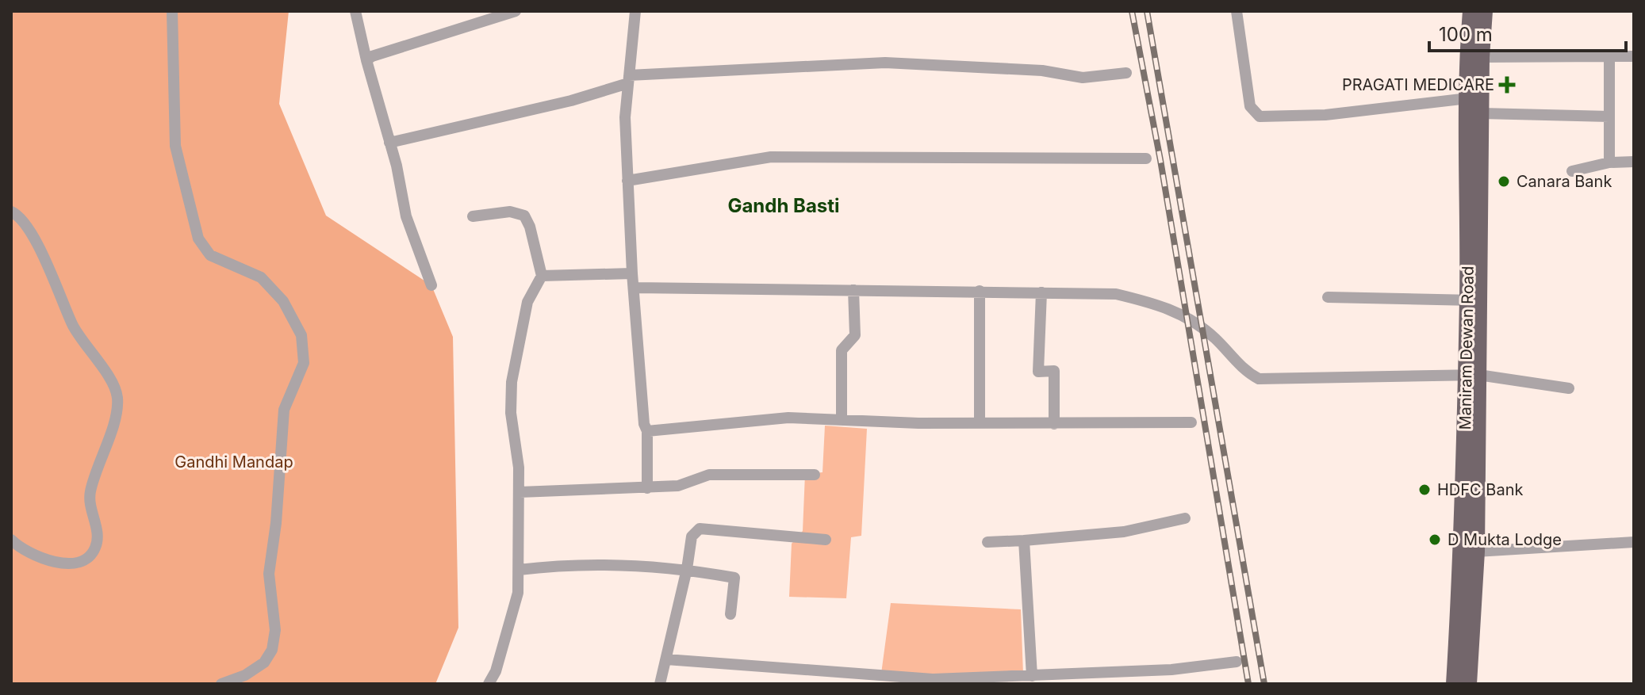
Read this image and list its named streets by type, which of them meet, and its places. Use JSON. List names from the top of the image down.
{
  "streets": {
    "main road": ["Maniram Dewan Road"]
  },
  "districts": ["Gandh Basti"],
  "parks": ["Gandhi Mandap"],
  "places": {
    "health": ["PRAGATI MEDICARE"],
    "other": ["Canara Bank", "HDFC Bank", "D Mukta Lodge"]
  },
  "scale_bar": "100 m"
}
